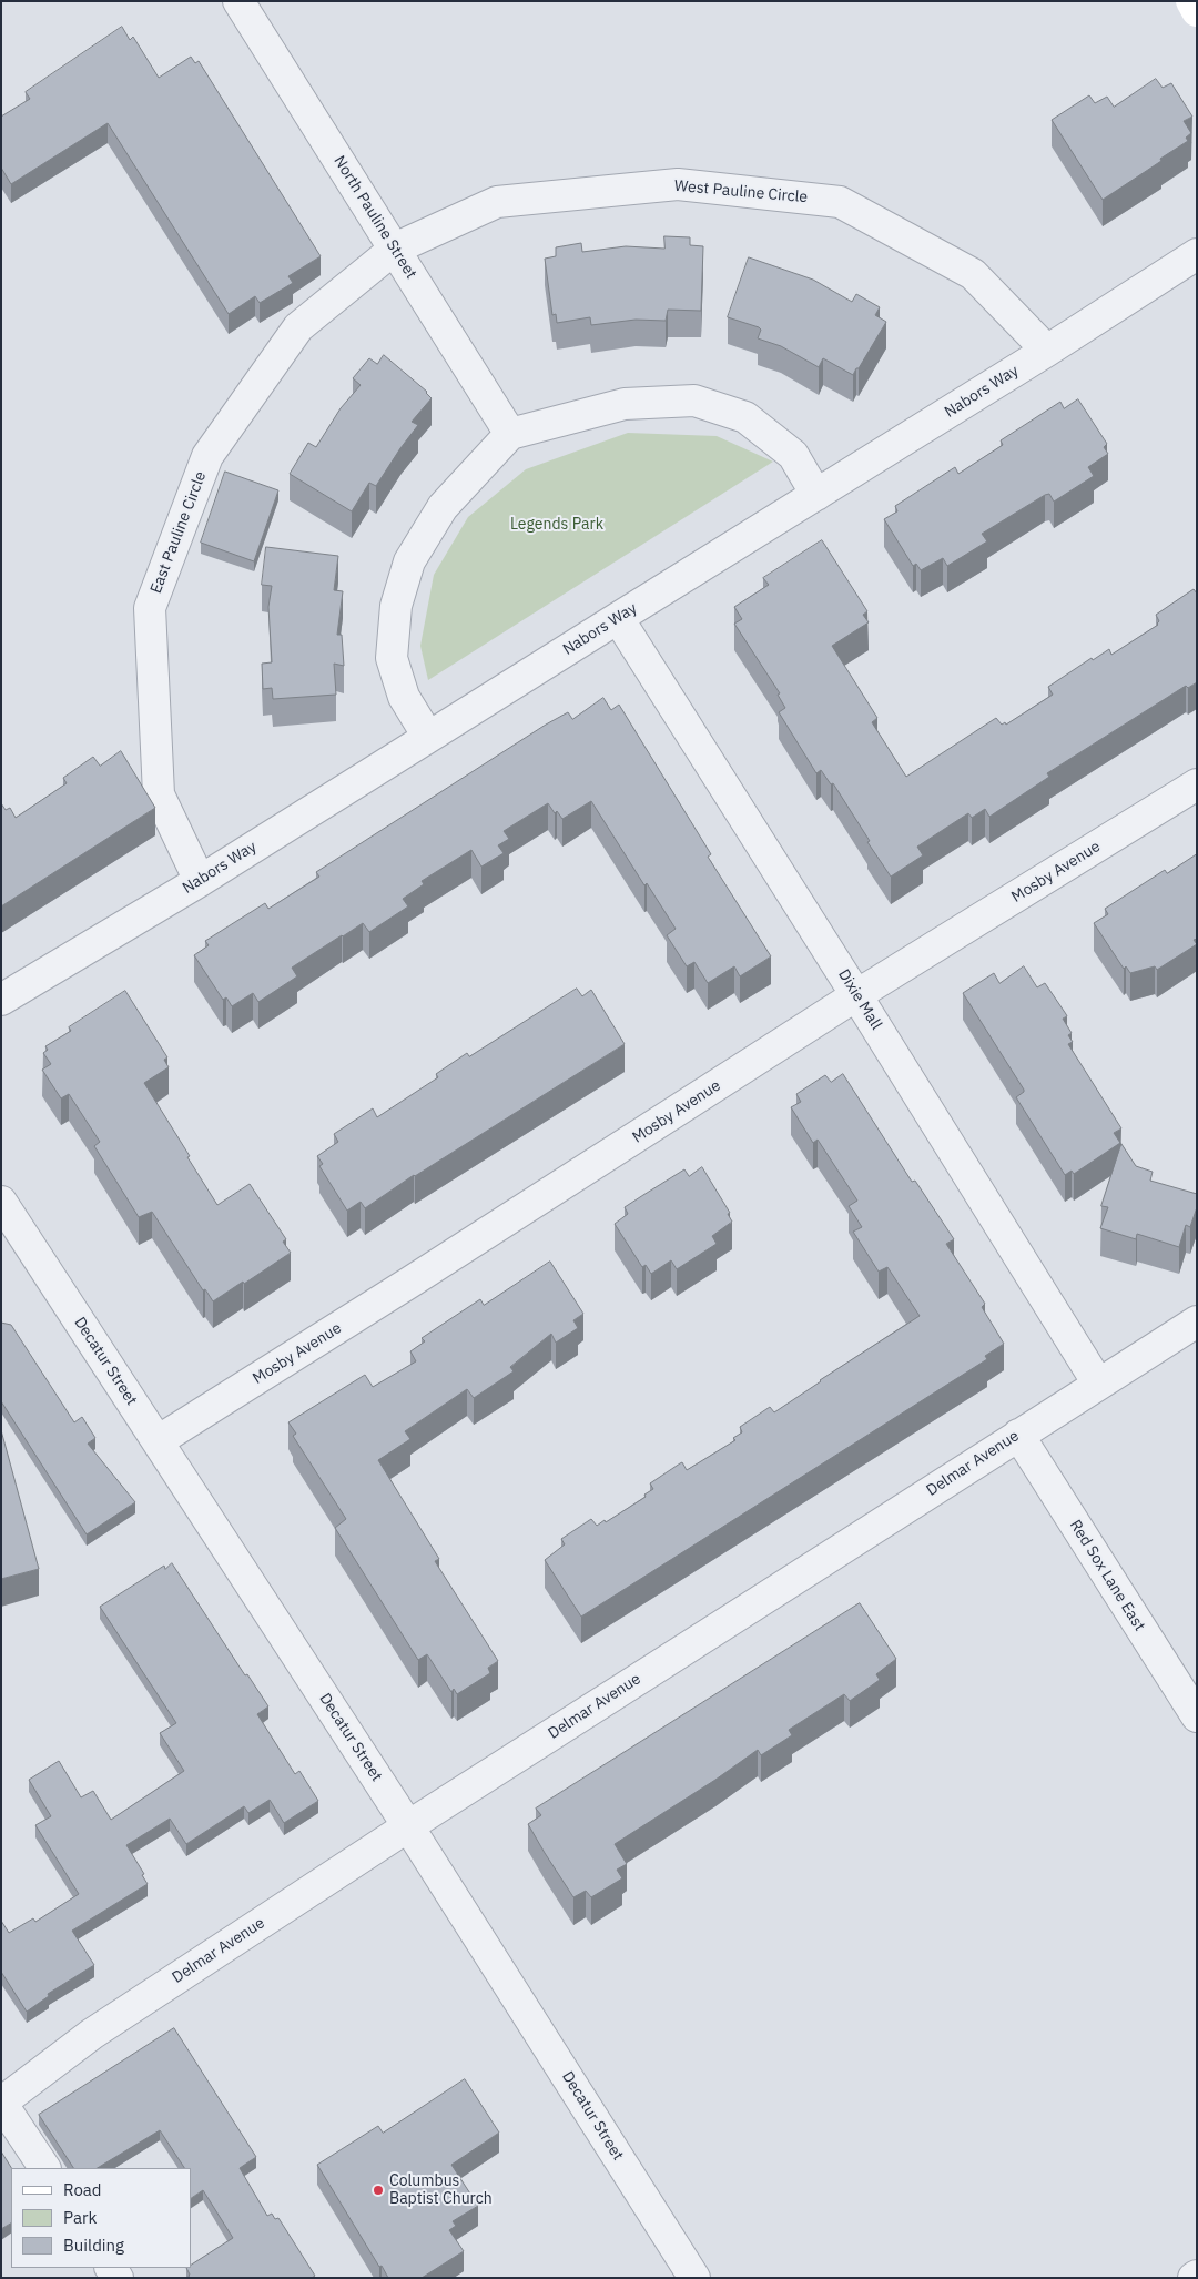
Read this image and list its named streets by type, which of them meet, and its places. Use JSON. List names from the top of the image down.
{
  "streets": {
    "street": [
      "West Pauline Circle",
      "North Pauline Street",
      "Nabors Way",
      "East Pauline Circle",
      "Mosby Avenue",
      "Dixie Mall",
      "Decatur Street",
      "Delmar Avenue",
      "Red Sox Lane East"
    ]
  },
  "crossings": [
    ["West Pauline Circle", "North Pauline Street"],
    ["West Pauline Circle", "Nabors Way"],
    ["West Pauline Circle", "East Pauline Circle"],
    ["North Pauline Street", "East Pauline Circle"],
    ["Nabors Way", "East Pauline Circle"],
    ["Nabors Way", "Dixie Mall"],
    ["Mosby Avenue", "Dixie Mall"],
    ["Mosby Avenue", "Decatur Street"],
    ["Dixie Mall", "Delmar Avenue"],
    ["Decatur Street", "Delmar Avenue"],
    ["Delmar Avenue", "Red Sox Lane East"]
  ],
  "parks": ["Legends Park"],
  "places": ["Columbus Baptist Church"],
  "legend": ["Road", "Park", "Building"]
}
